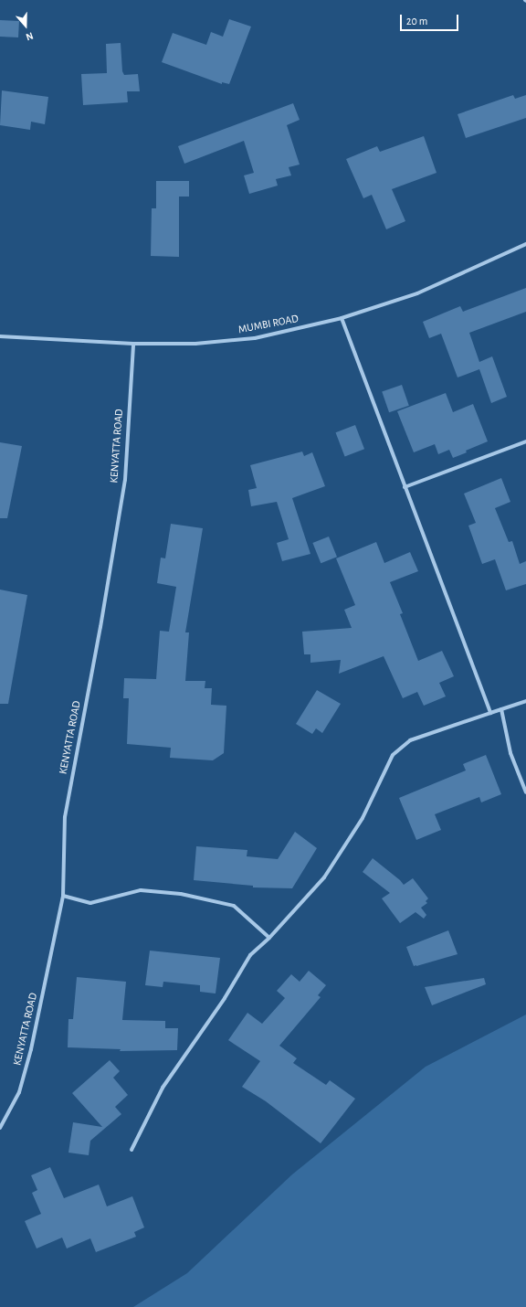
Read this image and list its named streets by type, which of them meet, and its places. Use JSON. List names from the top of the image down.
{
  "streets": {
    "street": ["MUMBI ROAD", "KENYATTA ROAD"]
  },
  "crossings": [
    ["MUMBI ROAD", "KENYATTA ROAD"]
  ],
  "scale_bar": "20 m",
  "north": "bottom"
}
